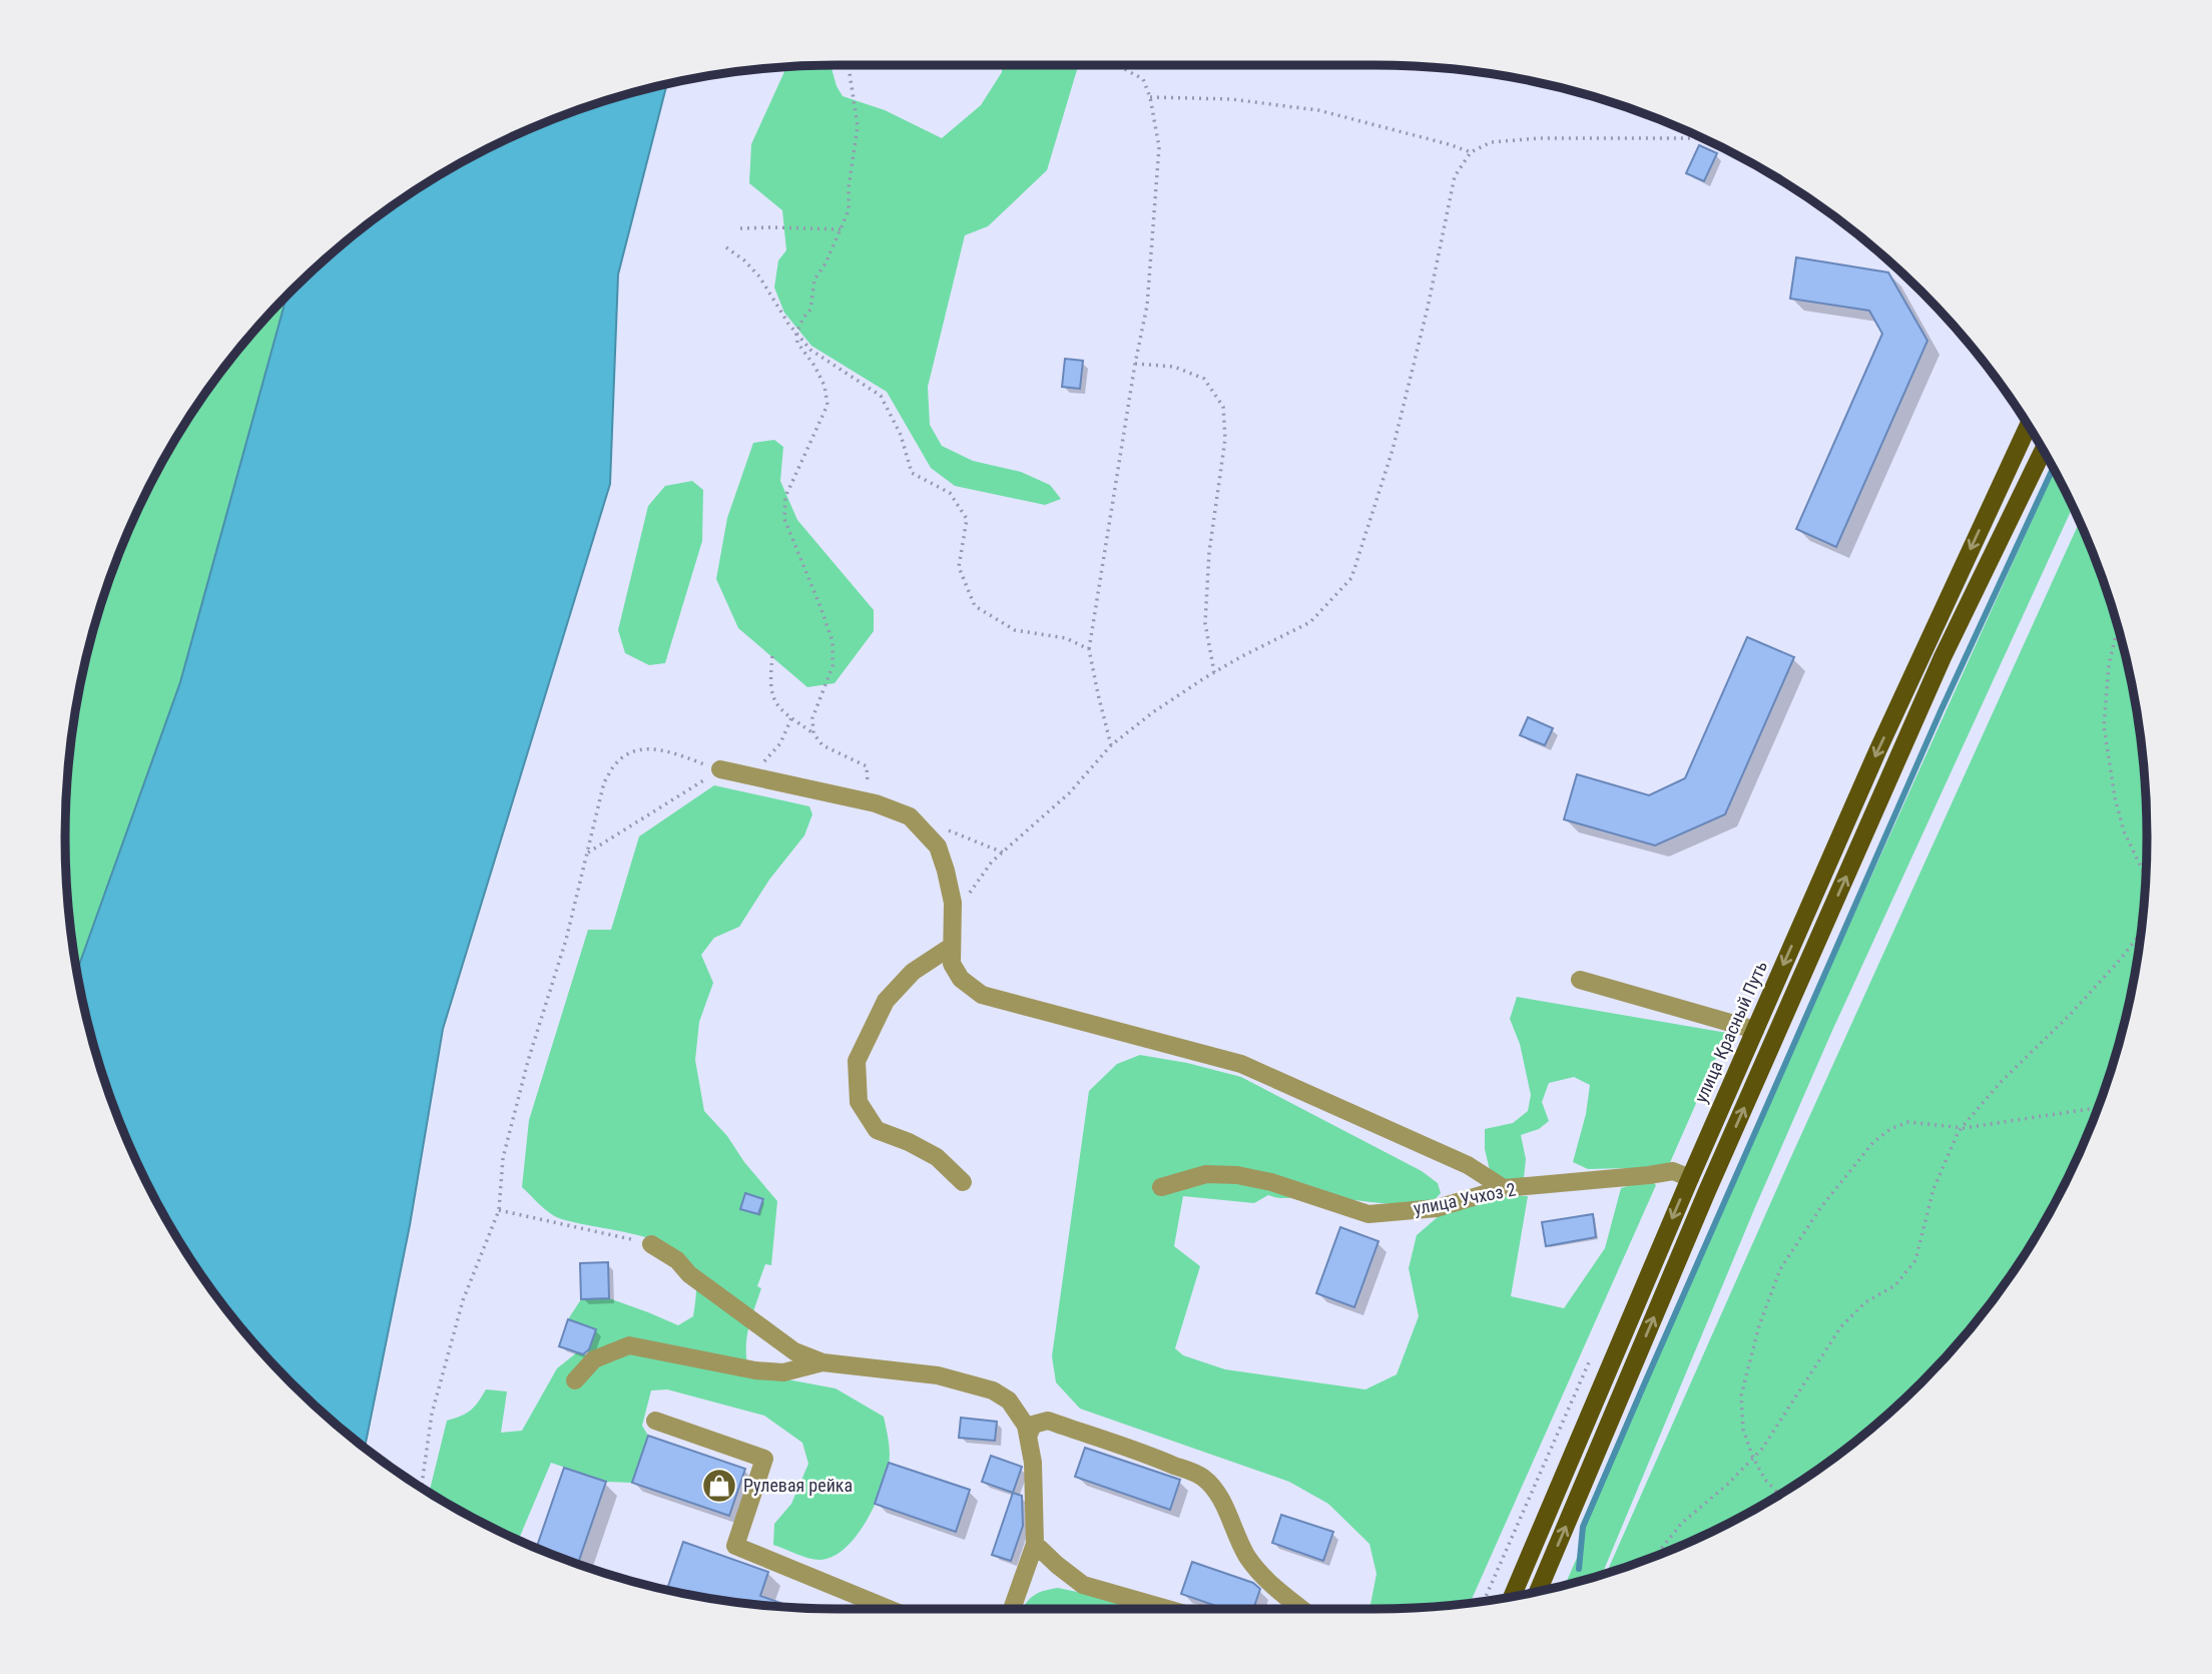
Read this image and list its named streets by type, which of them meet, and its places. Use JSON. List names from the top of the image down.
{
  "streets": {
    "main road": ["улица Красный Путь"],
    "street": ["улица Учхоз 2"]
  },
  "crossings": [
    ["улица Красный Путь", "улица Учхоз 2"]
  ],
  "places": {
    "shop": ["Рулевая рейка"]
  }
}
